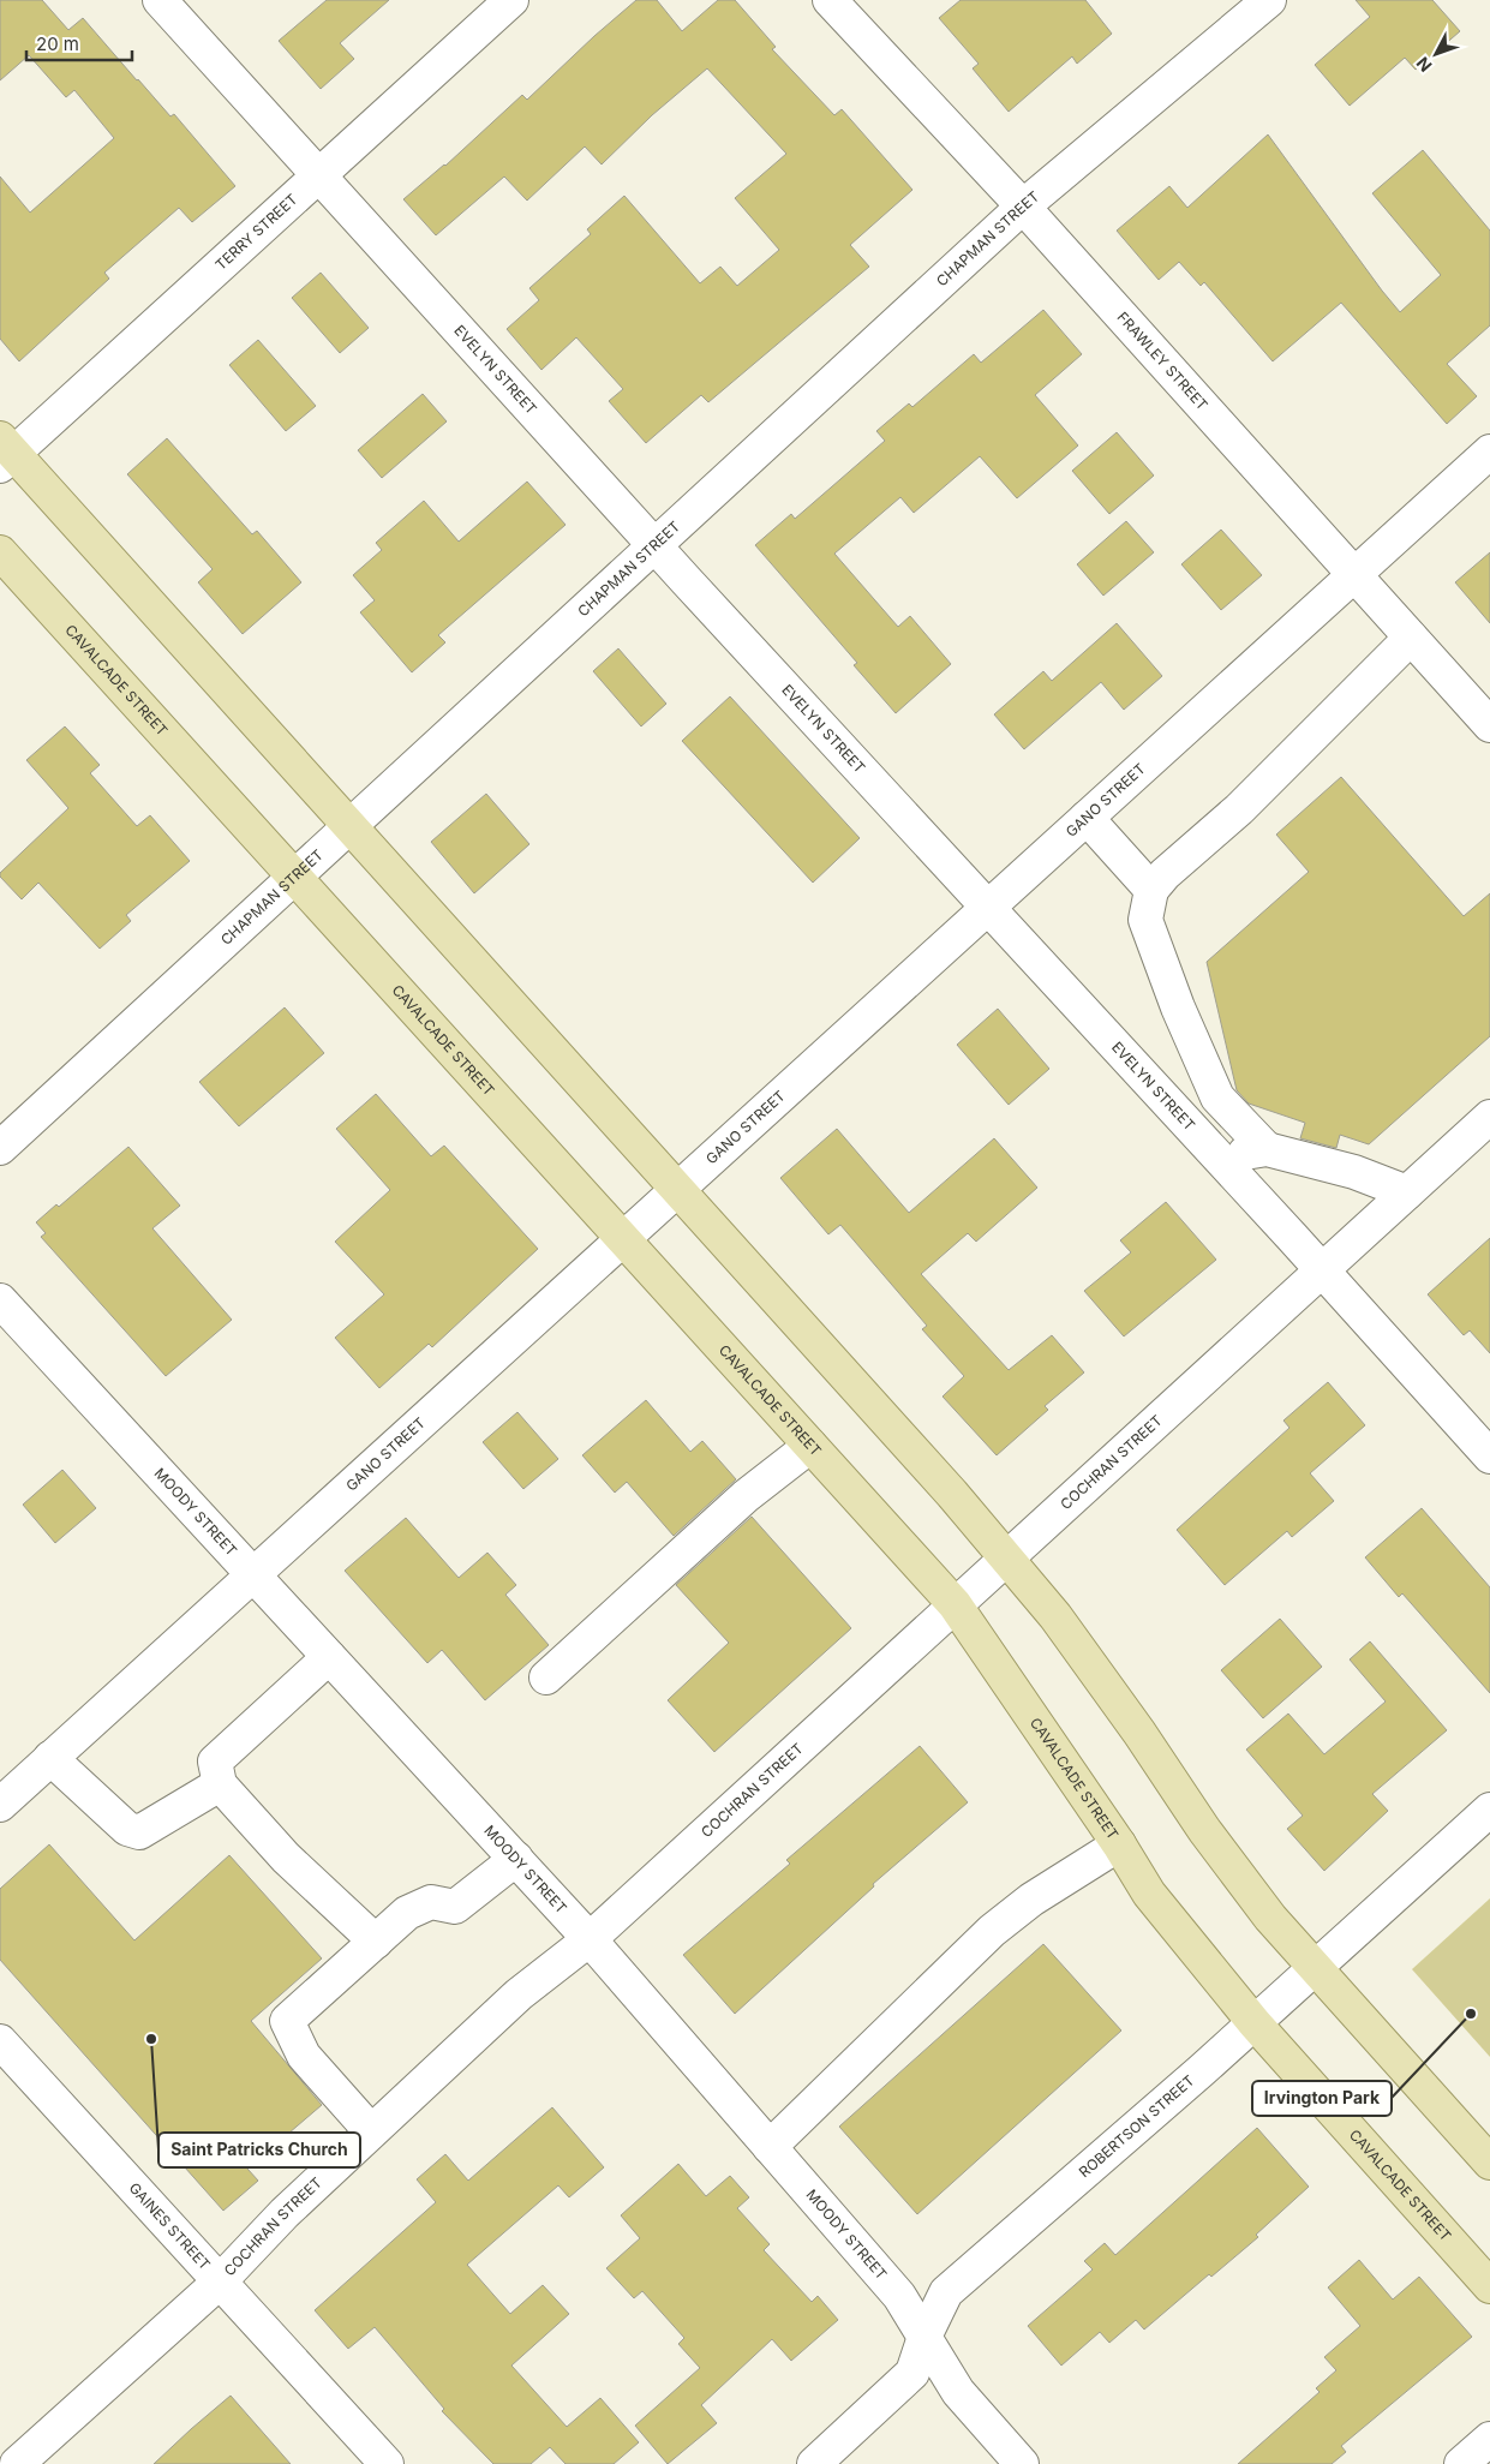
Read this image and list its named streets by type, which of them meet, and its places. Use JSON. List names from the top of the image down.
{
  "streets": {
    "main road": ["CAVALCADE STREET"],
    "street": [
      "TERRY STREET",
      "CHAPMAN STREET",
      "FRAWLEY STREET",
      "EVELYN STREET",
      "GANO STREET",
      "COCHRAN STREET",
      "MOODY STREET",
      "ROBERTSON STREET",
      "GAINES STREET"
    ]
  },
  "crossings": [
    ["TERRY STREET", "EVELYN STREET"],
    ["CHAPMAN STREET", "FRAWLEY STREET"],
    ["CHAPMAN STREET", "EVELYN STREET"],
    ["CHAPMAN STREET", "CAVALCADE STREET"],
    ["FRAWLEY STREET", "GANO STREET"],
    ["EVELYN STREET", "GANO STREET"],
    ["EVELYN STREET", "COCHRAN STREET"],
    ["CAVALCADE STREET", "GANO STREET"],
    ["CAVALCADE STREET", "COCHRAN STREET"],
    ["CAVALCADE STREET", "ROBERTSON STREET"],
    ["GANO STREET", "MOODY STREET"],
    ["COCHRAN STREET", "MOODY STREET"],
    ["COCHRAN STREET", "GAINES STREET"],
    ["MOODY STREET", "ROBERTSON STREET"]
  ],
  "places": ["Irvington Park", "Saint Patricks Church"],
  "scale_bar": "20 m",
  "north": "bottom left"
}
